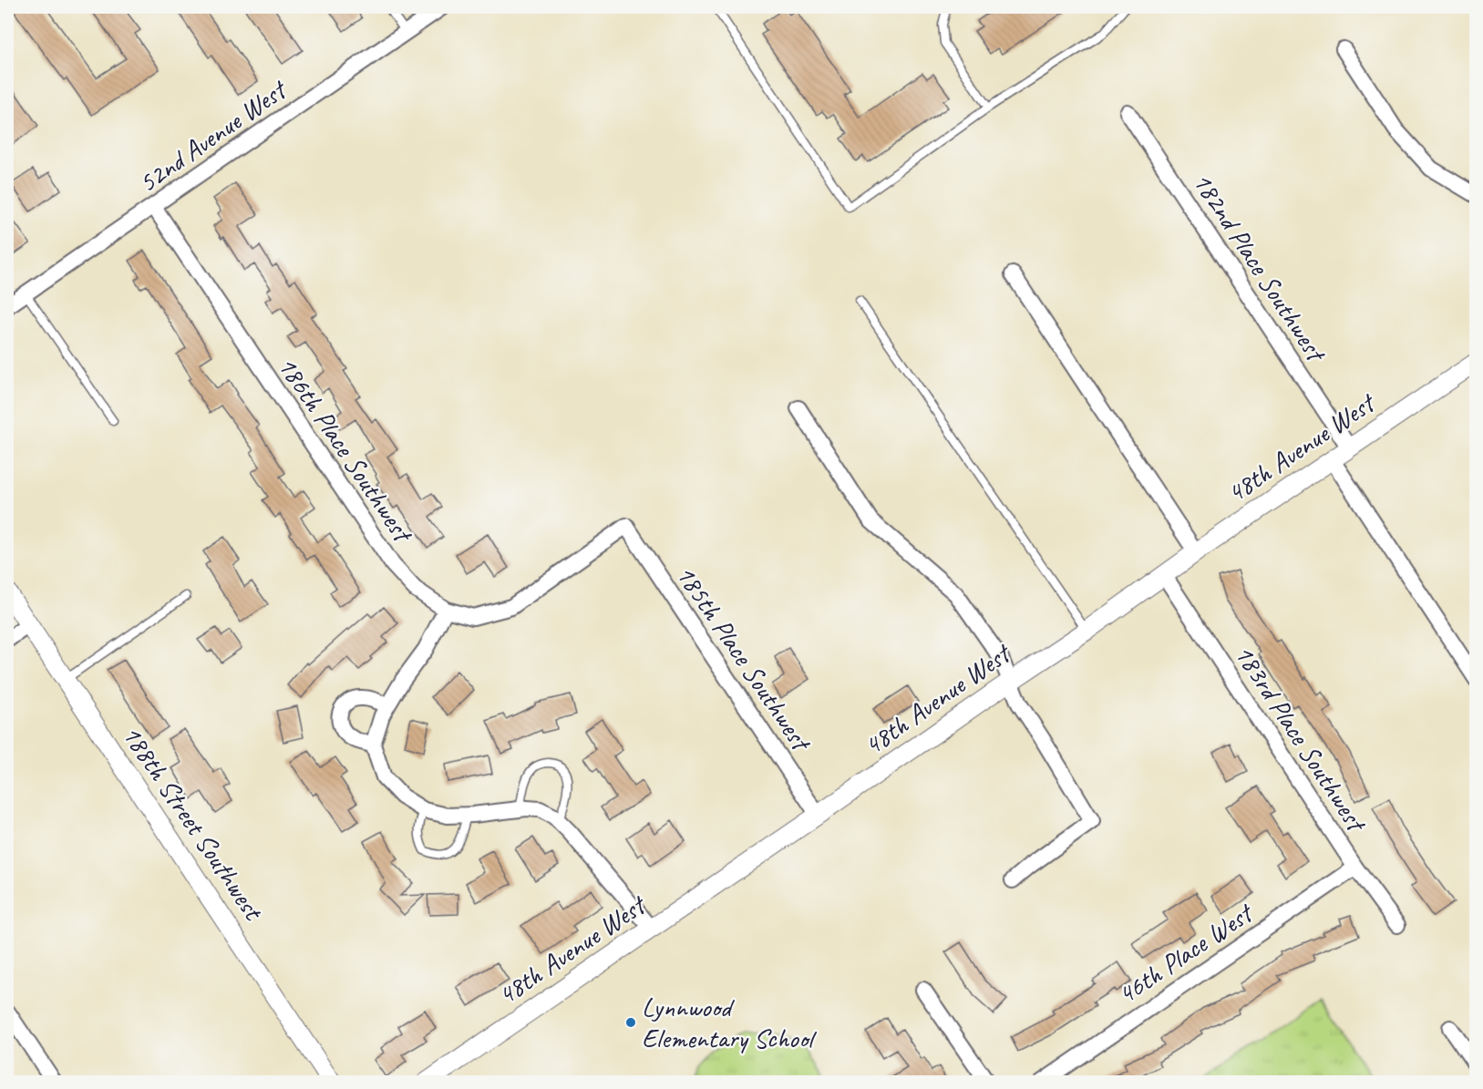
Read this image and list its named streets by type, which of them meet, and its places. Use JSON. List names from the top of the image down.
{
  "streets": {
    "street": [
      "52nd Avenue West",
      "182nd Place Southwest",
      "186th Place Southwest",
      "48th Avenue West",
      "185th Place Southwest",
      "183rd Place Southwest",
      "188th Street Southwest",
      "46th Place West"
    ]
  },
  "crossings": [
    ["52nd Avenue West", "186th Place Southwest"],
    ["182nd Place Southwest", "48th Avenue West"],
    ["186th Place Southwest", "185th Place Southwest"],
    ["48th Avenue West", "185th Place Southwest"],
    ["48th Avenue West", "183rd Place Southwest"],
    ["183rd Place Southwest", "46th Place West"]
  ],
  "places": ["Lynnwood Elementary School"]
}
